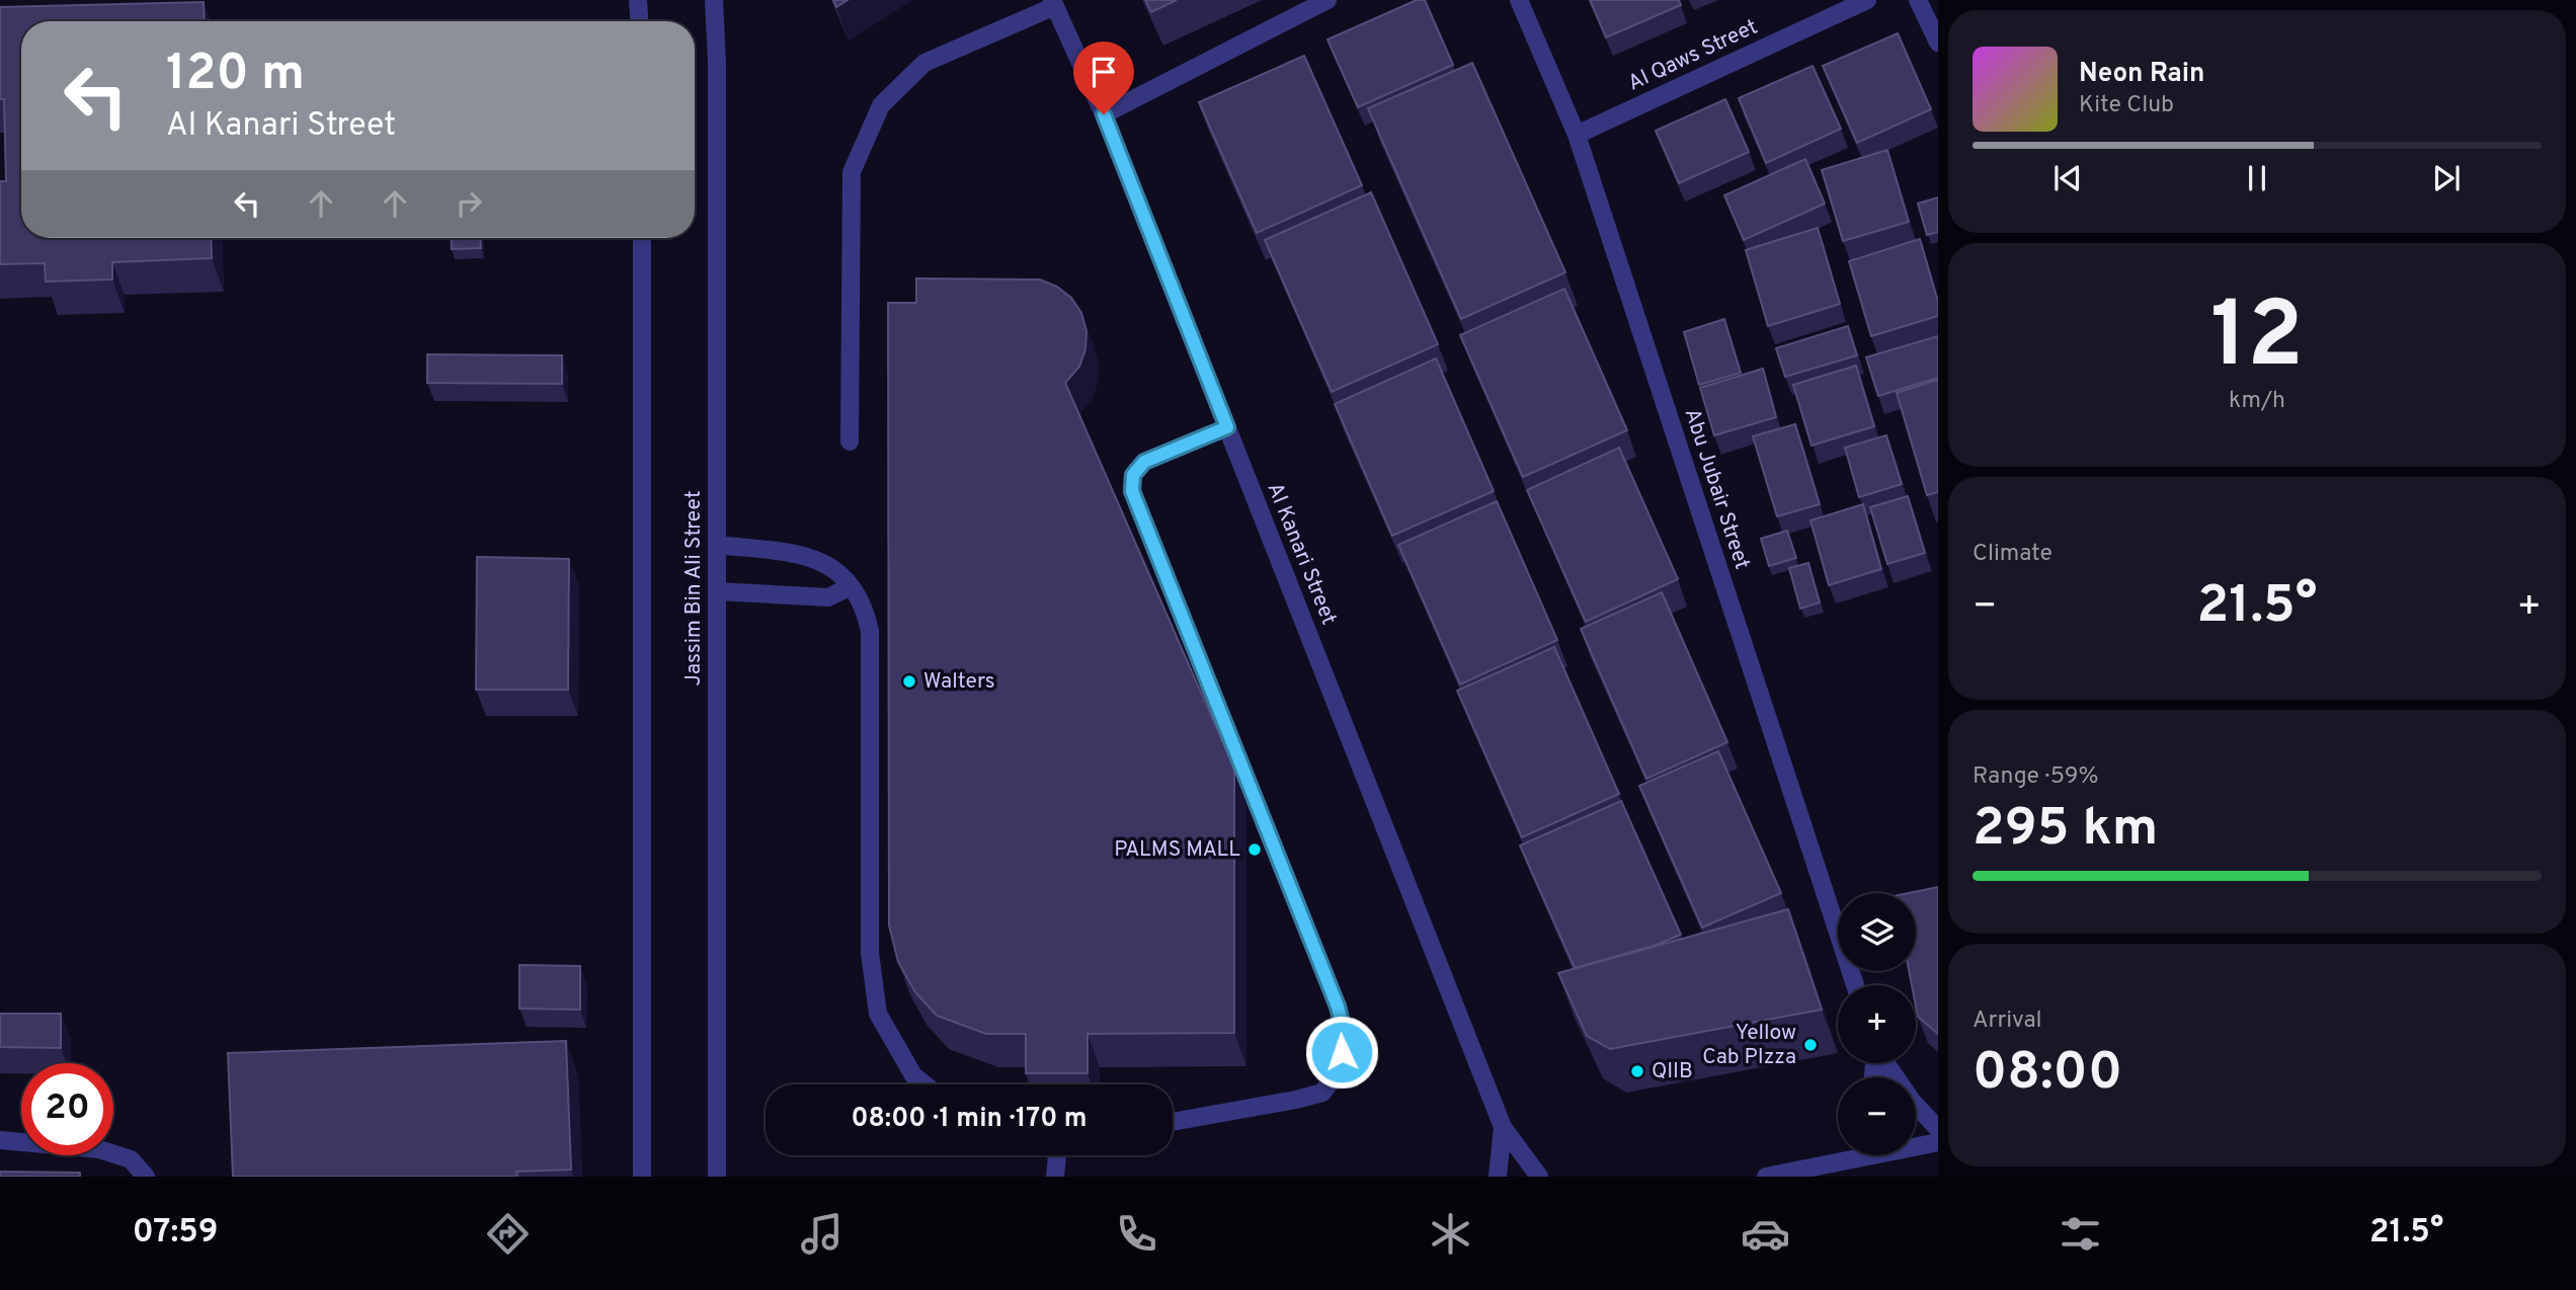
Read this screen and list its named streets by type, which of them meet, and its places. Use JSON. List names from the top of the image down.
{
  "streets": {
    "street": [
      "Al Qaws Street",
      "Abu Jubair Street",
      "Al Kanari Street",
      "Jassim Bin Ali Street"
    ]
  },
  "crossings": [
    ["Al Qaws Street", "Abu Jubair Street"]
  ],
  "places": [
    "Walters",
    "PALMS MALL",
    "Yellow Cab PIzza",
    "QIIB"
  ],
  "page": {
    "turn": ["120 m", "Al Kanari Street"],
    "song": ["Neon Rain", "Kite Club"],
    "tile": [
      ["12", "km/h"],
      "Climate",
      ["Range · 59%", "295 km"],
      ["Arrival", "08:00"]
    ],
    "heat": ["−", "21.5°", "+"],
    "map_buttons": ["+", "−"],
    "limit": "20",
    "trip": "08:00 · 1 min · 170 m",
    "tabs": ["07:59", "21.5°"]
  }
}
